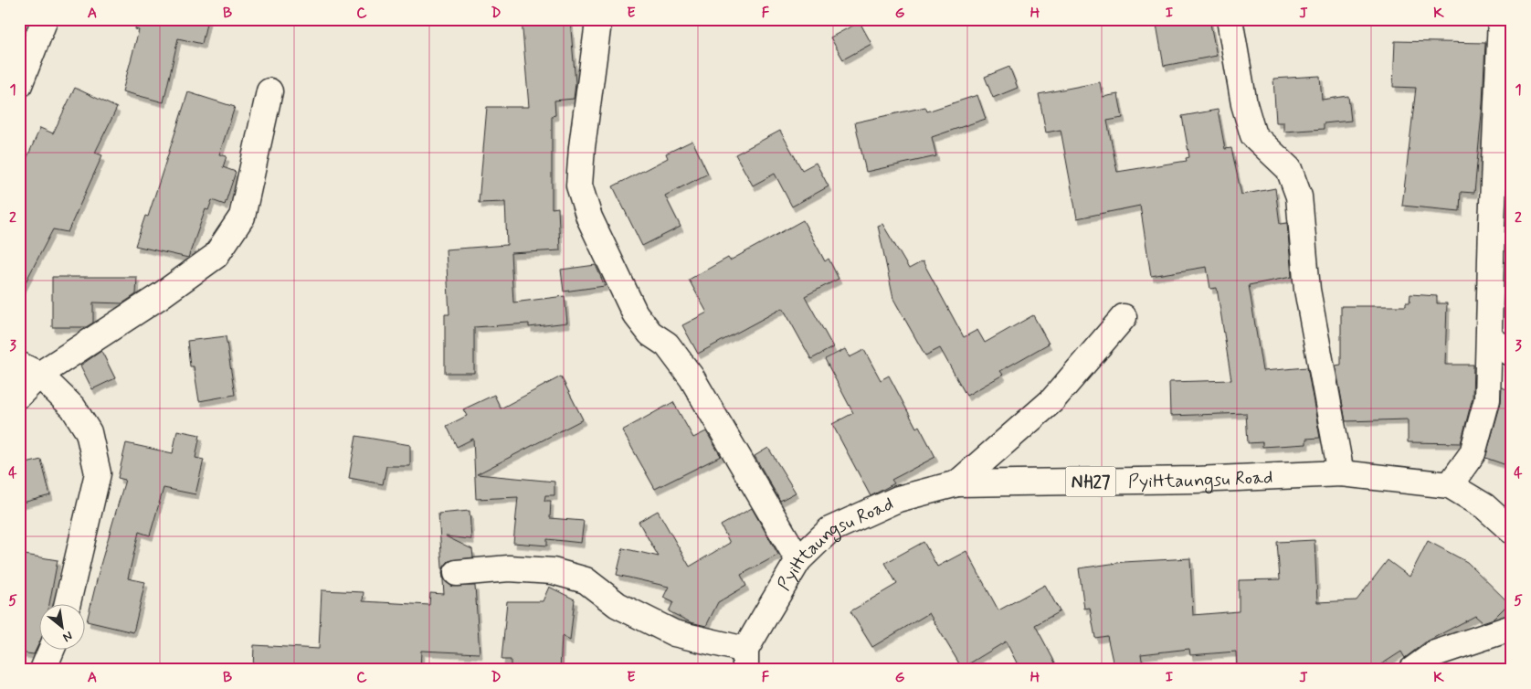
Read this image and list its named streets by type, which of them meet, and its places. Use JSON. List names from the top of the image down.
{
  "streets": {
    "main road": ["PyiHtaungsu Road", "NH27"]
  },
  "north": "bottom right",
  "grid": {
    "columns": [
      "A",
      "B",
      "C",
      "D",
      "E",
      "F",
      "G",
      "H",
      "I",
      "J",
      "K"
    ],
    "rows": [
      "1",
      "2",
      "3",
      "4",
      "5"
    ]
  }
}
